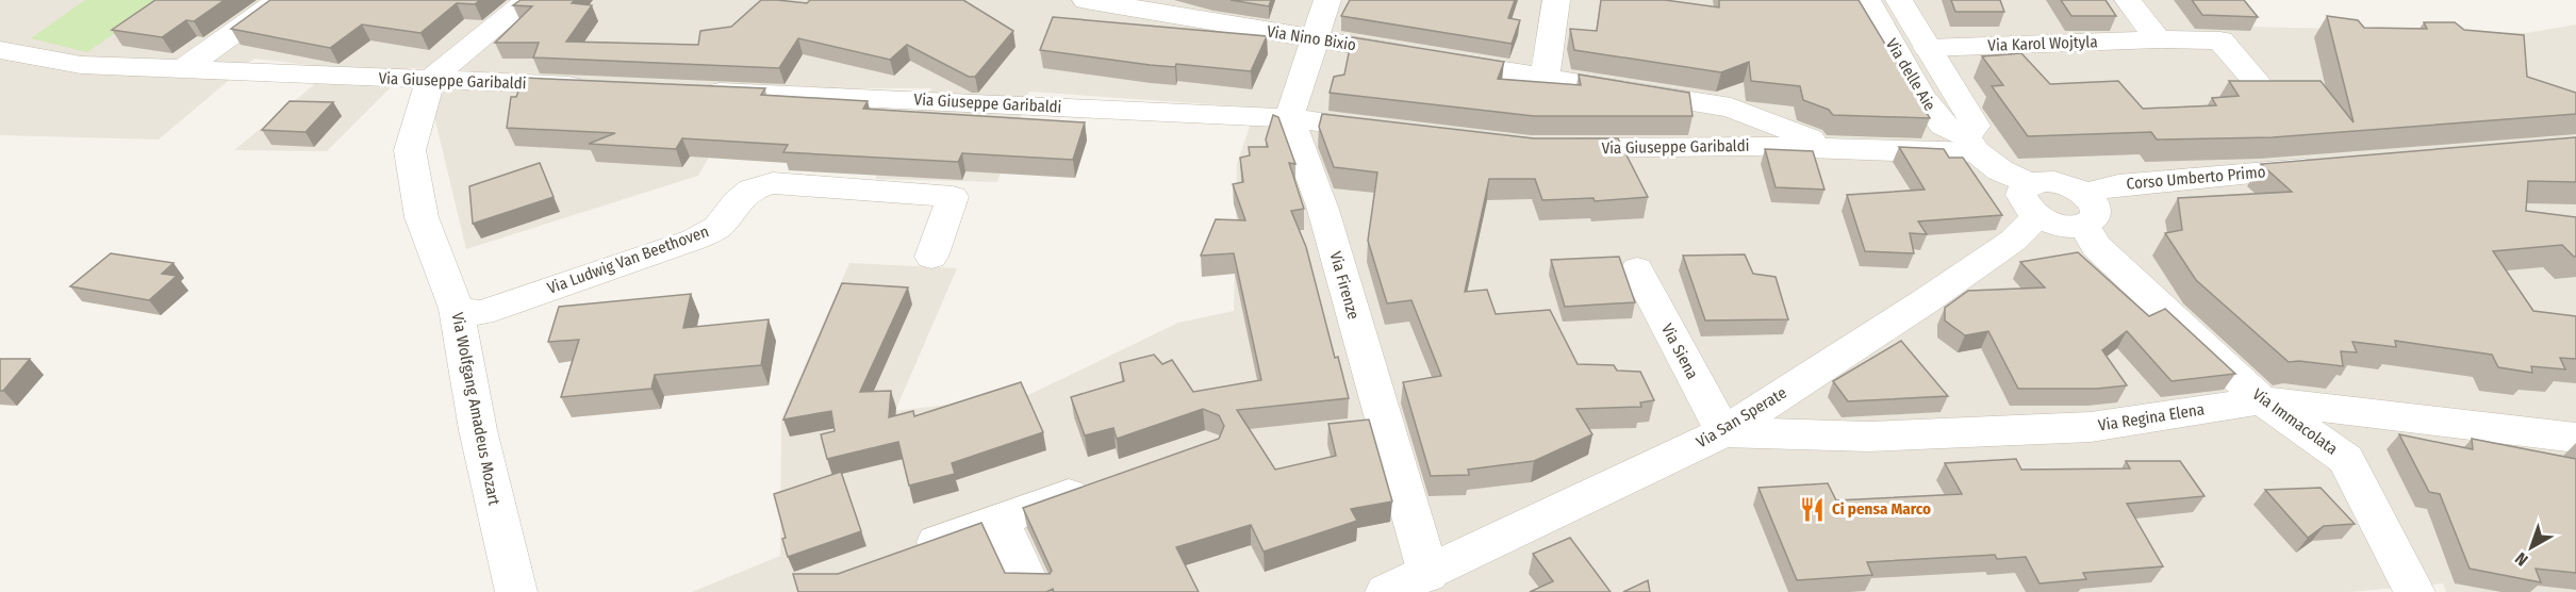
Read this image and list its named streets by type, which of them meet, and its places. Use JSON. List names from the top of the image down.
{
  "streets": {
    "street": [
      "Via Nino Bixio",
      "Via Karol Wojtyla",
      "Via delle Aie",
      "Via Giuseppe Garibaldi",
      "Corso Umberto Primo",
      "Via Ludwig Van Beethoven",
      "Via Firenze",
      "Via Siena",
      "Via Wolfgang Amadeus Mozart",
      "Via San Sperate",
      "Via Regina Elena",
      "Via Immacolata"
    ]
  },
  "crossings": [
    ["Via Nino Bixio", "Via Giuseppe Garibaldi"],
    ["Via Karol Wojtyla", "Via delle Aie"],
    ["Via delle Aie", "Via Giuseppe Garibaldi"],
    ["Via delle Aie", "Via San Sperate"],
    ["Via Giuseppe Garibaldi", "Via Firenze"],
    ["Via Giuseppe Garibaldi", "Via Wolfgang Amadeus Mozart"],
    ["Corso Umberto Primo", "Via Immacolata"],
    ["Via Ludwig Van Beethoven", "Via Wolfgang Amadeus Mozart"],
    ["Via Firenze", "Via San Sperate"],
    ["Via Siena", "Via San Sperate"],
    ["Via Siena", "Via Regina Elena"],
    ["Via San Sperate", "Via Regina Elena"],
    ["Via Regina Elena", "Via Immacolata"]
  ],
  "places": {
    "restaurant": ["Ci pensa Marco"]
  },
  "north": "bottom left"
}
